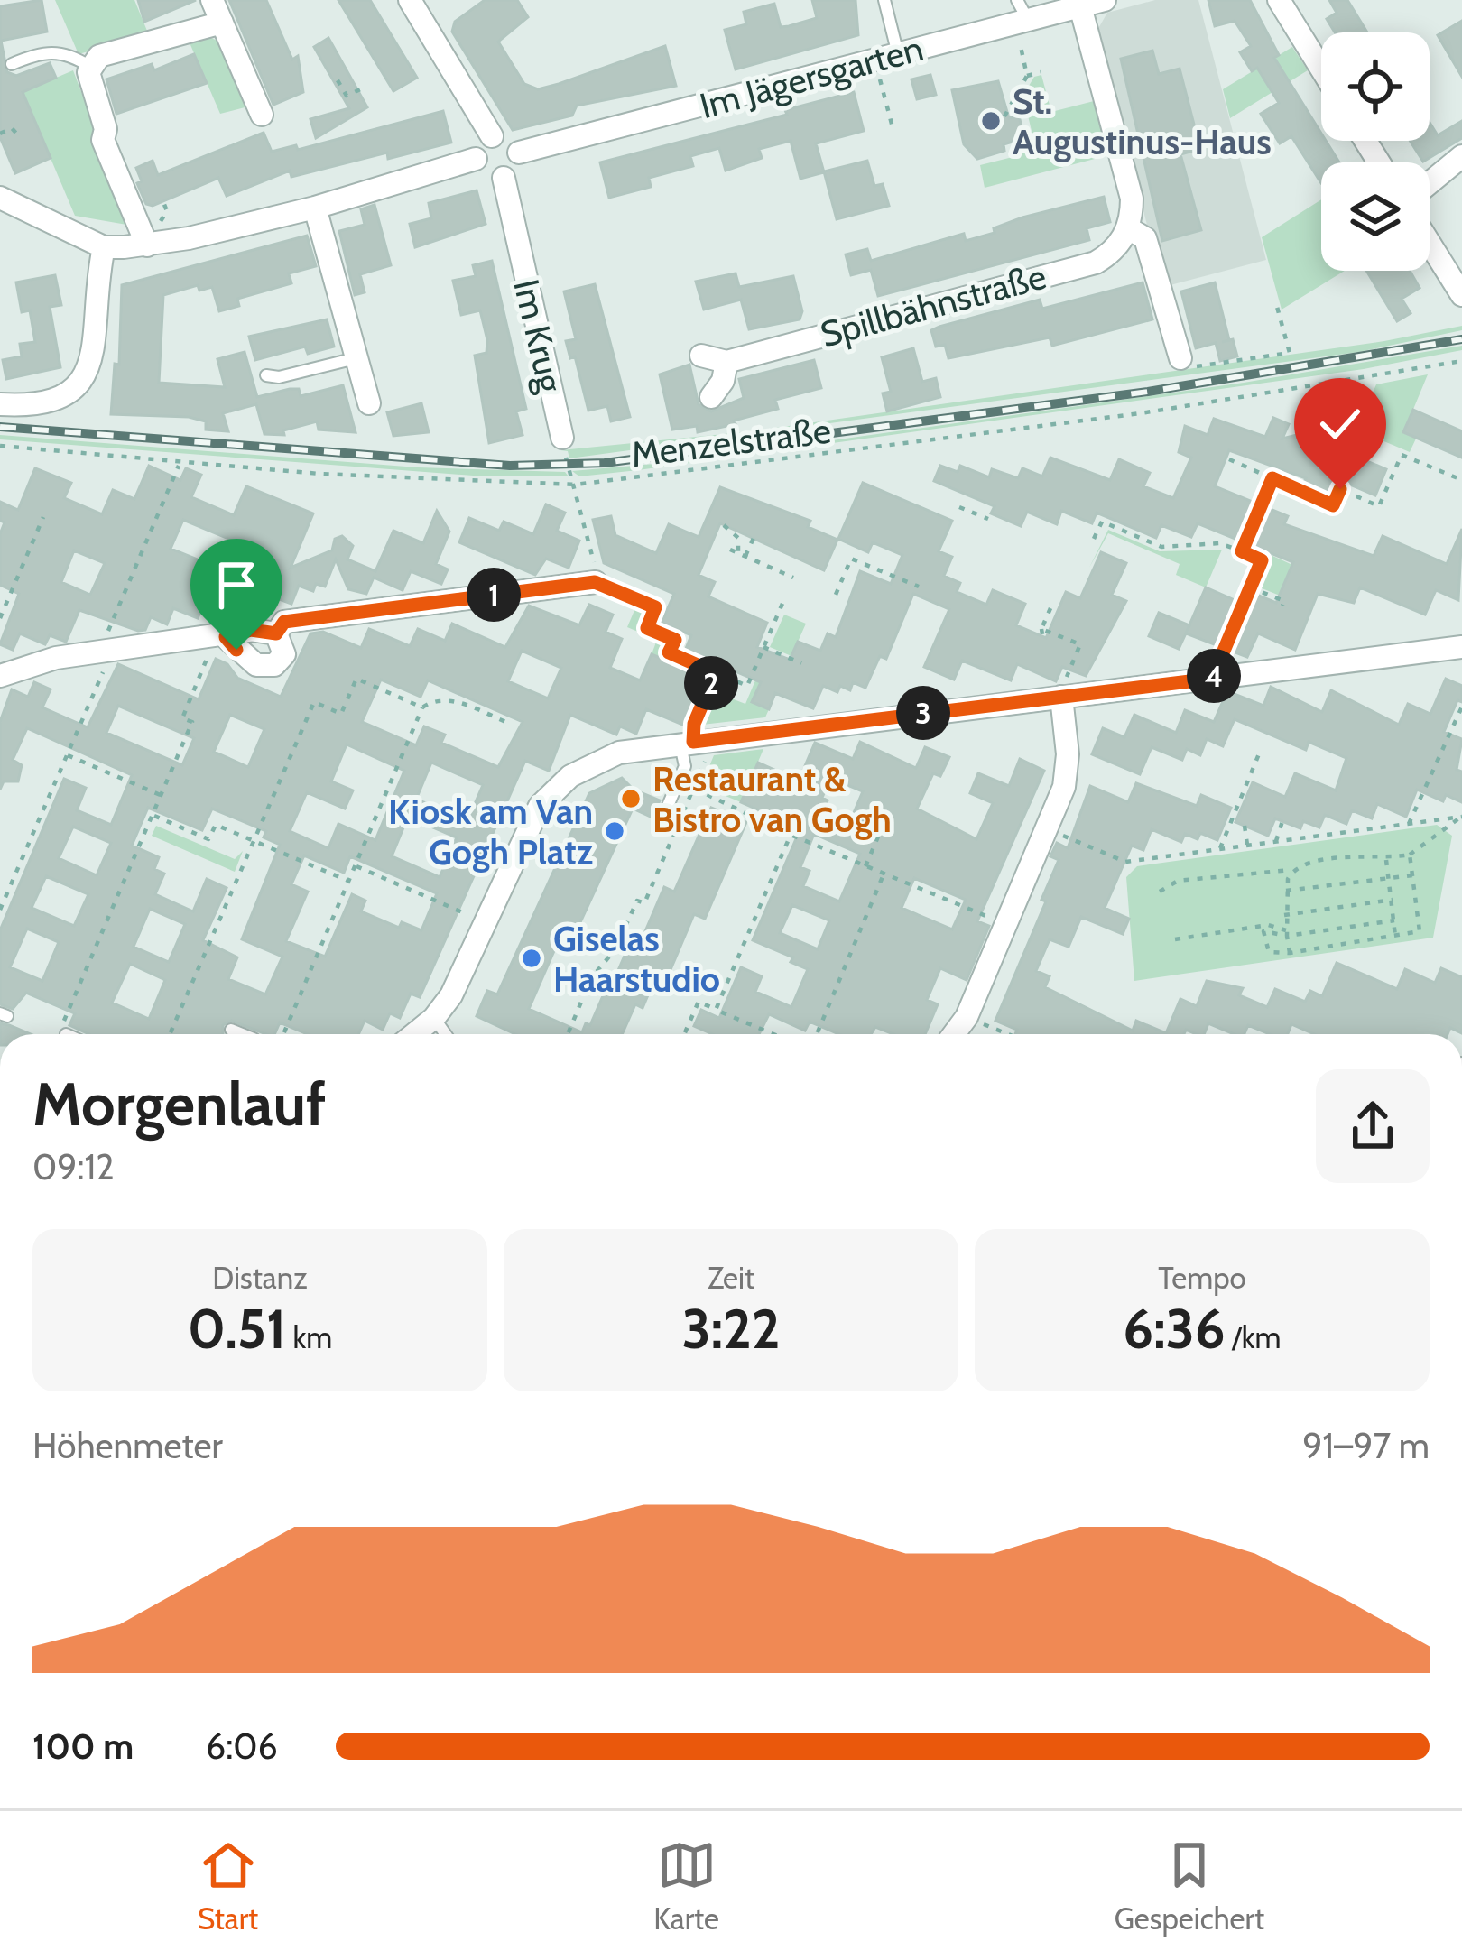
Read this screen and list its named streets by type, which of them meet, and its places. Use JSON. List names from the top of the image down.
{
  "streets": {
    "street": ["Im Jägersgarten", "Spillbähnstraße", "Im Krug"],
    "path": ["Menzelstraße"]
  },
  "crossings": [
    ["Im Jägersgarten", "Im Krug"],
    ["Im Krug", "Menzelstraße"]
  ],
  "places": [
    "St. Augustinus-Haus",
    "Restaurant & Bistro van Gogh",
    "Kiosk am Van Gogh Platz",
    "Giselas Haarstudio"
  ],
  "page": {
    "pins": [
      "1",
      "4",
      "2",
      "3"
    ],
    "heading": ["Morgenlauf", "09:12"],
    "stats": [
      ["Distanz", "0.51 km"],
      ["Zeit", "3:22"],
      ["Tempo", "6:36 /km"]
    ],
    "chart": ["Höhenmeter", "91–97 m"],
    "list": [
      {
        "name": "100 m",
        "note": "6:06"
      }
    ],
    "tabs": ["Start", "Karte", "Gespeichert"]
  }
}
